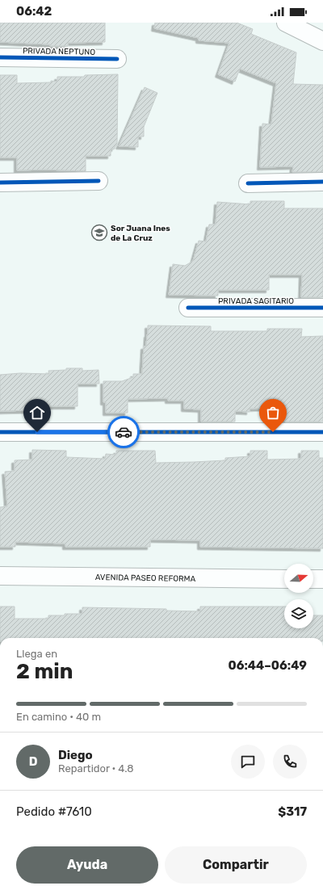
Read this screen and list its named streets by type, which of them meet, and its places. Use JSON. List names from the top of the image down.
{
  "streets": {
    "street": ["PRIVADA NEPTUNO", "PRIVADA SAGITARIO", "AVENIDA PASEO REFORMA"]
  },
  "places": {
    "school or university": ["Sor Juana Ines de La Cruz"]
  },
  "north": "right",
  "page": {
    "status": "06:42",
    "heading": ["2 min", "Llega en", "06:44–06:49"],
    "panel": [
      "Diego",
      "Repartidor · 4.8",
      "Pedido #7610",
      "$317"
    ],
    "bar": "En camino · 40 m",
    "round": "D",
    "buttons": ["Ayuda", "Compartir"]
  }
}
